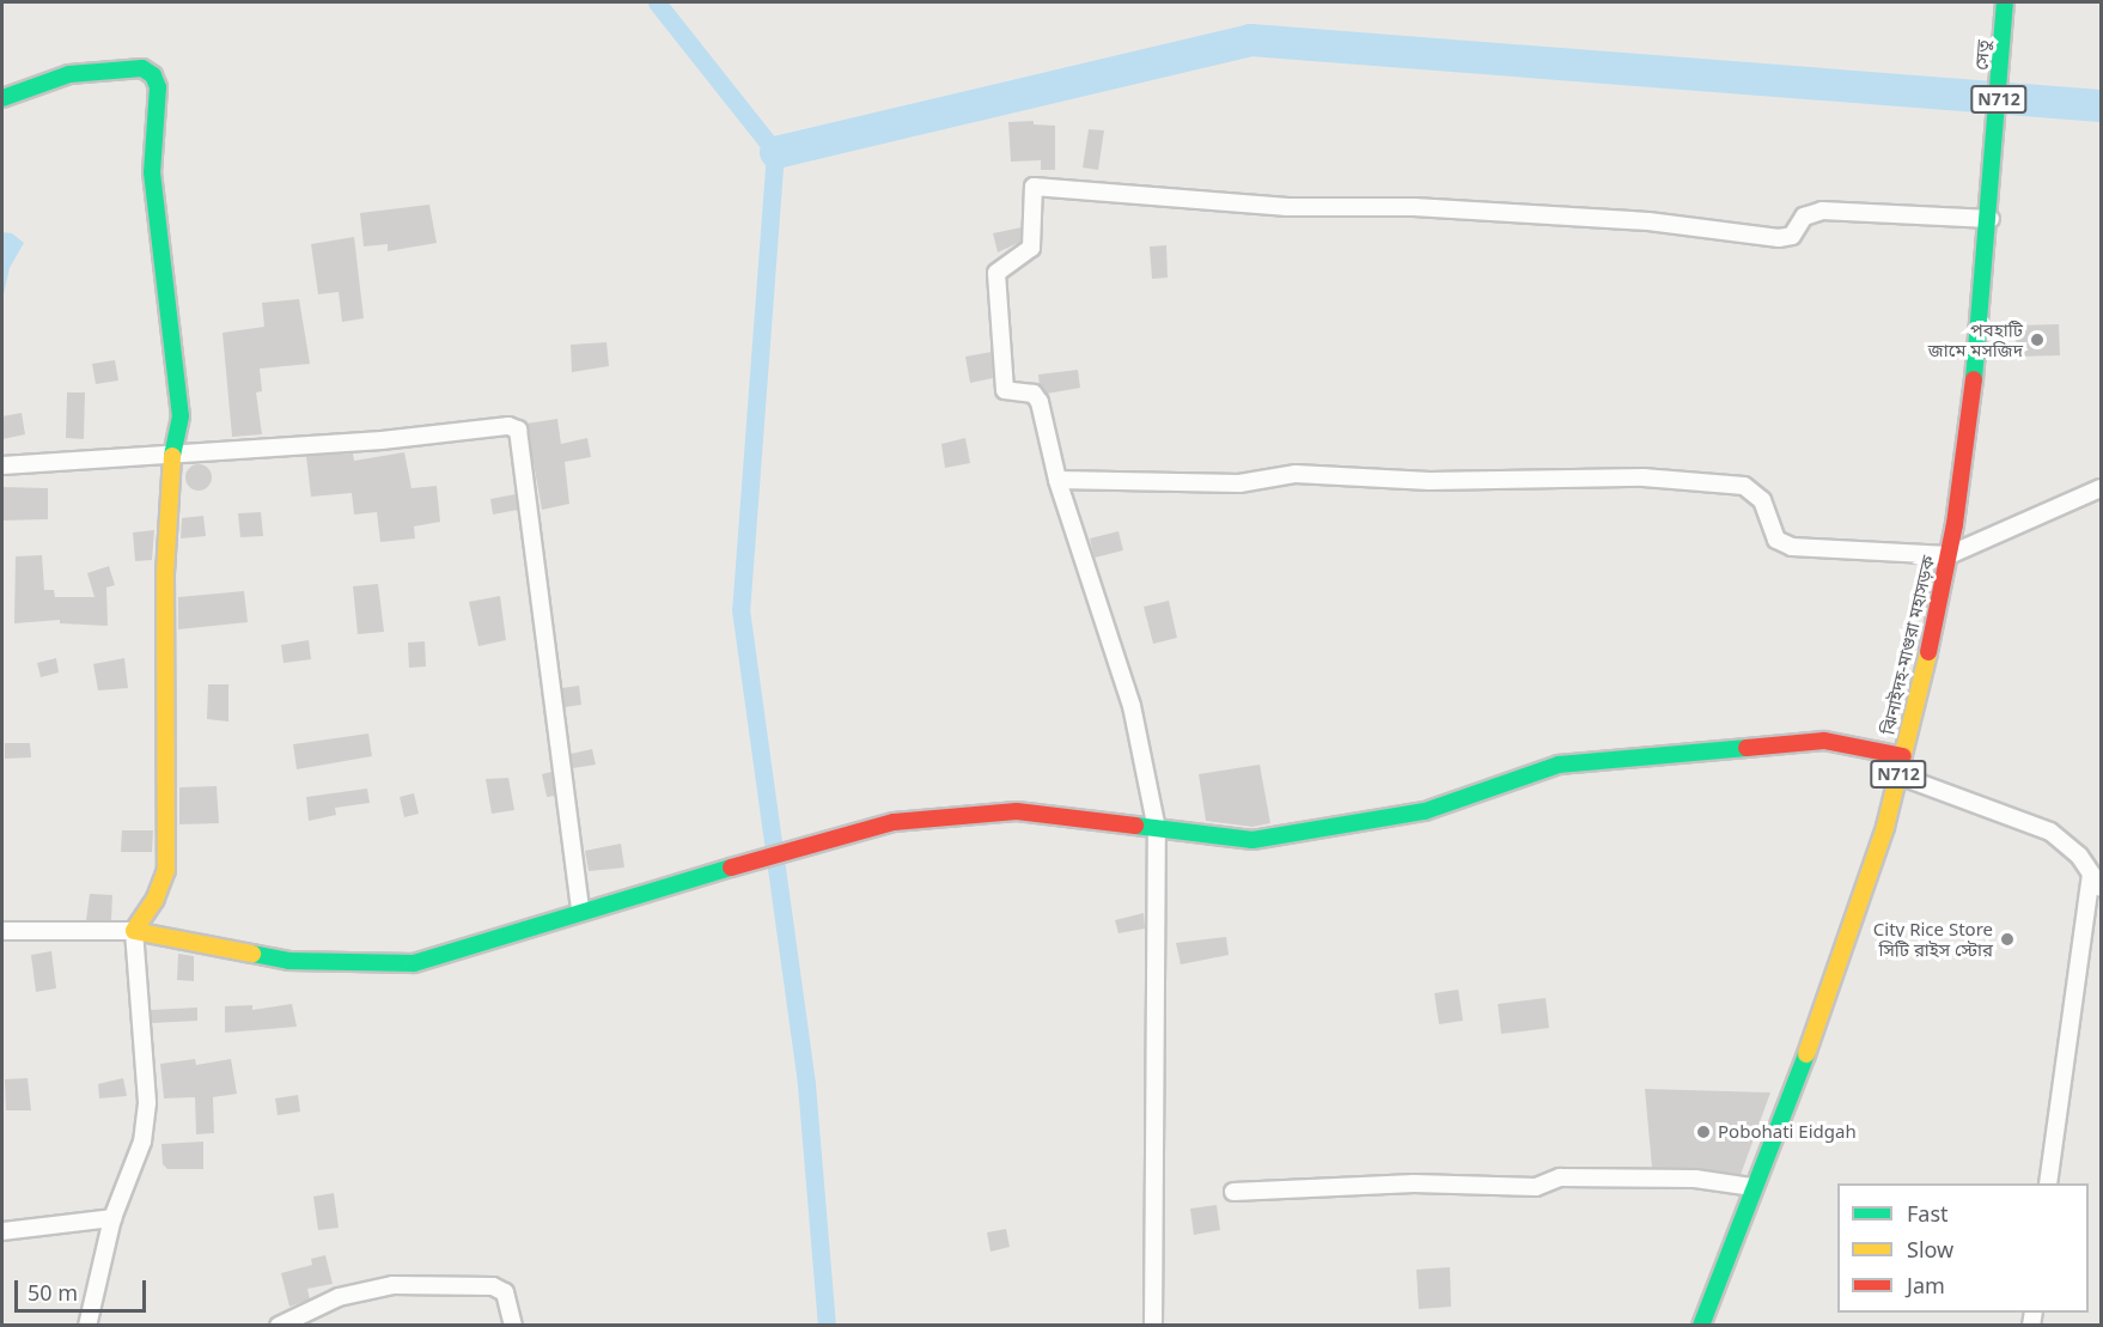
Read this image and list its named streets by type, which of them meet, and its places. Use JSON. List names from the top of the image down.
{
  "streets": {
    "main road": ["সেতু", "N712", "ঝিনাইদহ-মাগুরা মহাসড়ক"]
  },
  "crossings": [
    ["সেতু", "ঝিনাইদহ-মাগুরা মহাসড়ক"]
  ],
  "places": ["পবহাটি জামে মসজিদ", "City Rice Store সিটি রাইস স্টোর", "Pobohati Eidgah"],
  "legend": ["Fast", "Slow", "Jam"],
  "scale_bar": "50 m"
}
